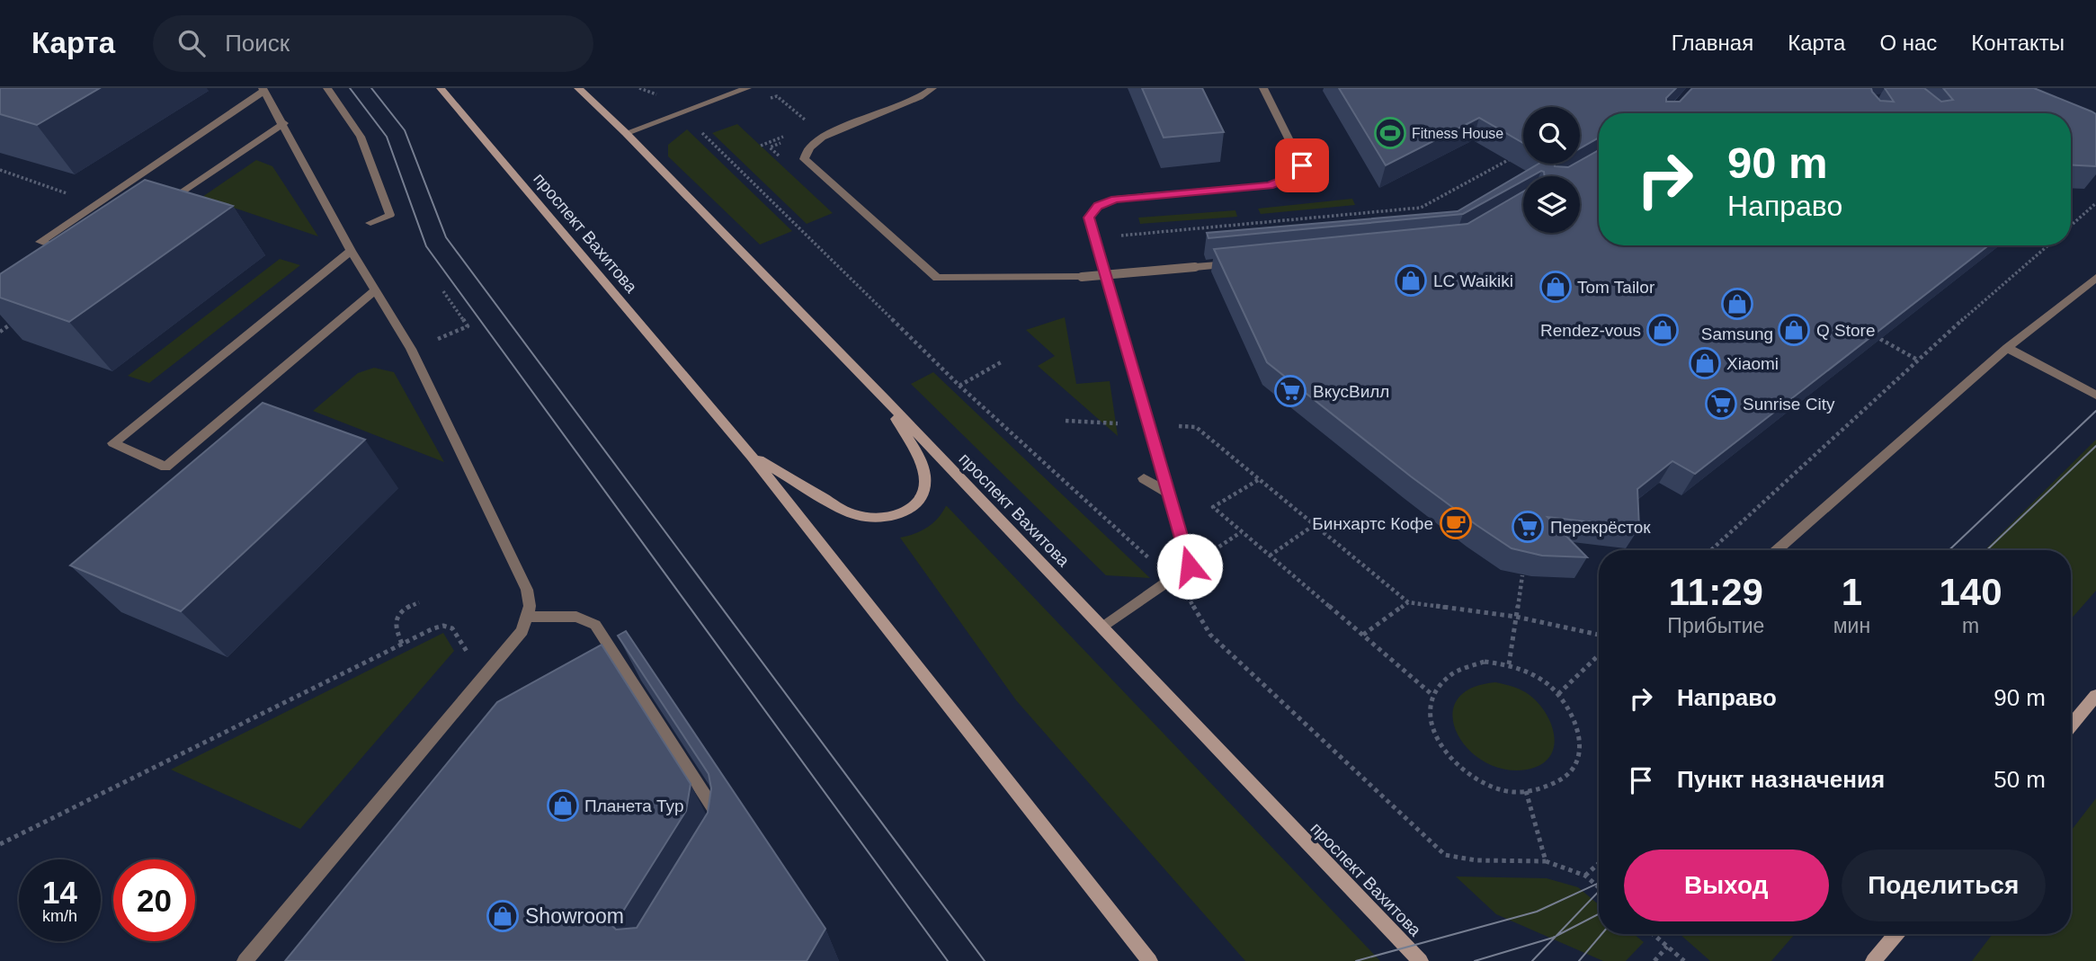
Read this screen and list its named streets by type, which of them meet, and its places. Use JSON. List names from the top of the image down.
{
  "streets": {
    "main road": ["проспект Вахитова"]
  },
  "places": {
    "sports": ["Fitness House"],
    "shop": [
      "LC Waikiki",
      "Tom Tailor",
      "Samsung",
      "Rendez-vous",
      "Q Store",
      "Xiaomi",
      "Планета Тур",
      "Showroom"
    ],
    "supermarket": ["ВкусВилл", "Sunrise City", "Перекрёсток"],
    "cafe": ["Бинхартс Кофе"]
  },
  "page": {
    "header": "Карта",
    "search": "Поиск",
    "nav": [
      "Главная",
      "Карта",
      "О нас",
      "Контакты"
    ],
    "turn": ["90 m", "Направо"],
    "eta": [
      "11:29",
      "Прибытие",
      "1",
      "мин",
      "140",
      "m"
    ],
    "list": [
      {
        "name": "Направо",
        "value": "90 m"
      },
      {
        "name": "Пункт назначения",
        "value": "50 m"
      }
    ],
    "buttons": ["Выход", "Поделиться"],
    "speed": "14 km/h",
    "limit": "20"
  }
}
